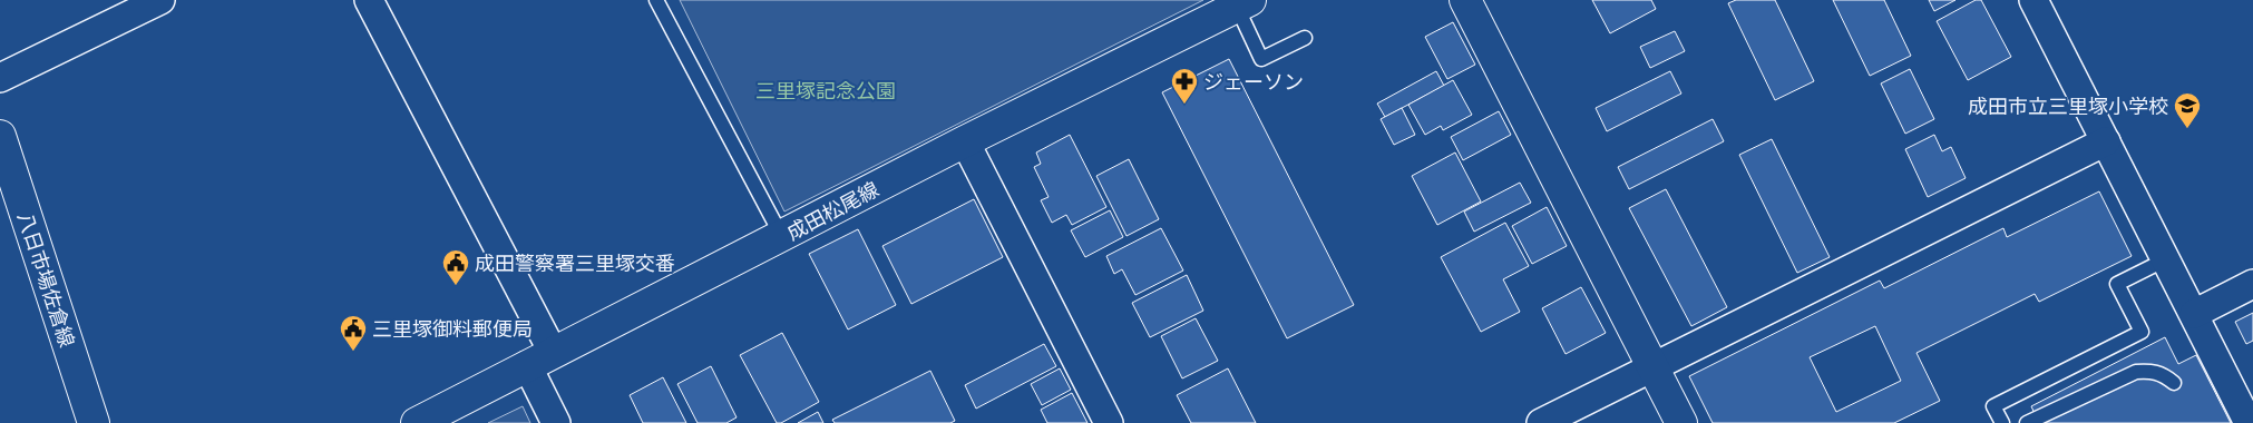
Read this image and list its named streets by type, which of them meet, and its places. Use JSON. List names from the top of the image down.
{
  "streets": {
    "main road": ["成田松尾線", "八日市場佐倉線"]
  },
  "parks": ["三里塚記念公園"],
  "places": {
    "pharmacy": ["ジェーソン"],
    "school or university": ["成田市立三里塚小学校"],
    "public building": ["成田警察署三里塚交番", "三里塚御料郵便局"]
  }
}
